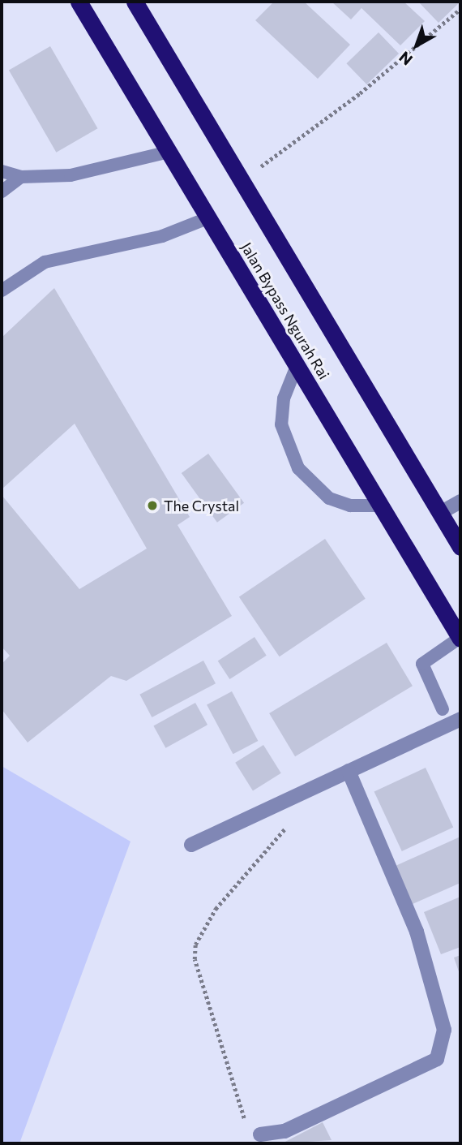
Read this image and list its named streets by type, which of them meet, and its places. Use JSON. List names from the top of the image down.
{
  "streets": {
    "highway": ["Jalan Bypass Ngurah Rai"]
  },
  "places": ["The Crystal"],
  "north": "bottom left"
}
